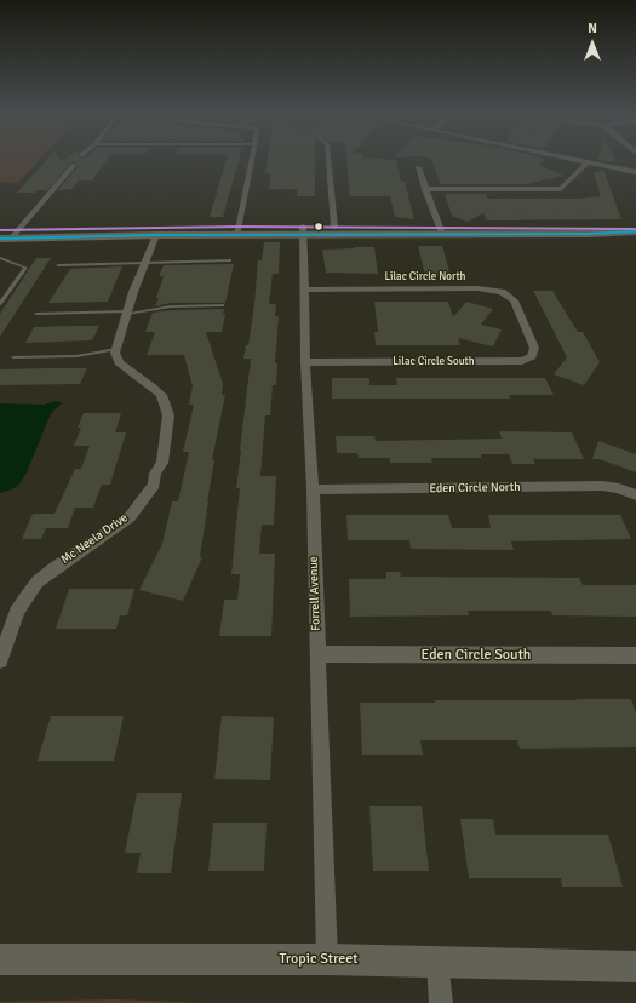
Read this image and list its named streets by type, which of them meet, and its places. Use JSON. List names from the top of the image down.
{
  "streets": {
    "street": [
      "Lilac Circle North",
      "Lilac Circle South",
      "Eden Circle North",
      "Mc Neela Drive",
      "Forrell Avenue",
      "Eden Circle South",
      "Tropic Street"
    ]
  },
  "crossings": [
    ["Lilac Circle North", "Lilac Circle South"],
    ["Lilac Circle North", "Forrell Avenue"],
    ["Lilac Circle South", "Forrell Avenue"],
    ["Eden Circle North", "Forrell Avenue"],
    ["Forrell Avenue", "Eden Circle South"],
    ["Forrell Avenue", "Tropic Street"]
  ],
  "north": "top"
}
